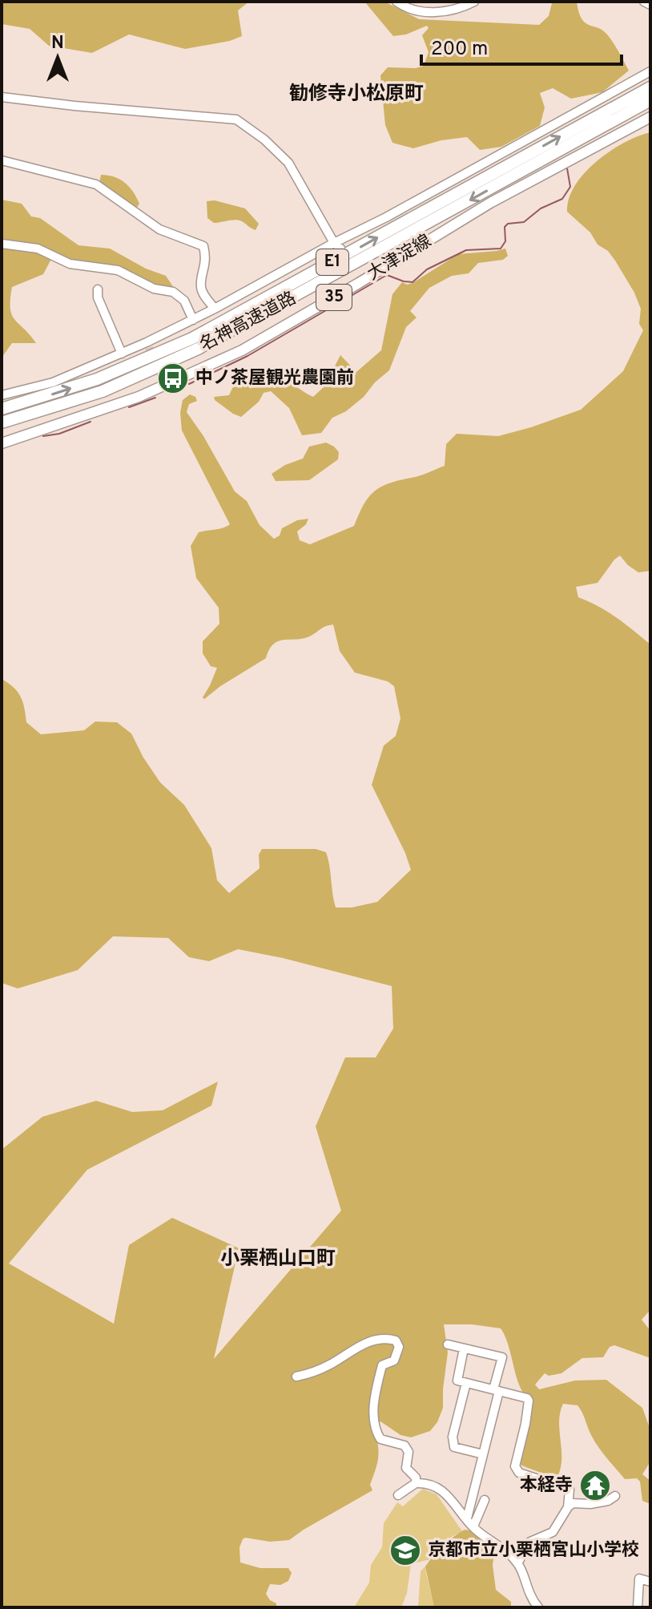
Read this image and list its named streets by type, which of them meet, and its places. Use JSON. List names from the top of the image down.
{
  "streets": {
    "highway": ["E1", "名神高速道路"],
    "main road": ["大津淀線", "35"]
  },
  "districts": ["勧修寺小松原町", "小栗栖山口町"],
  "places": {
    "bus stop": ["中ノ茶屋観光農園前"],
    "temple": ["本経寺"],
    "school or university": ["京都市立小栗栖宮山小学校"]
  },
  "scale_bar": "200 m",
  "north": "top"
}
